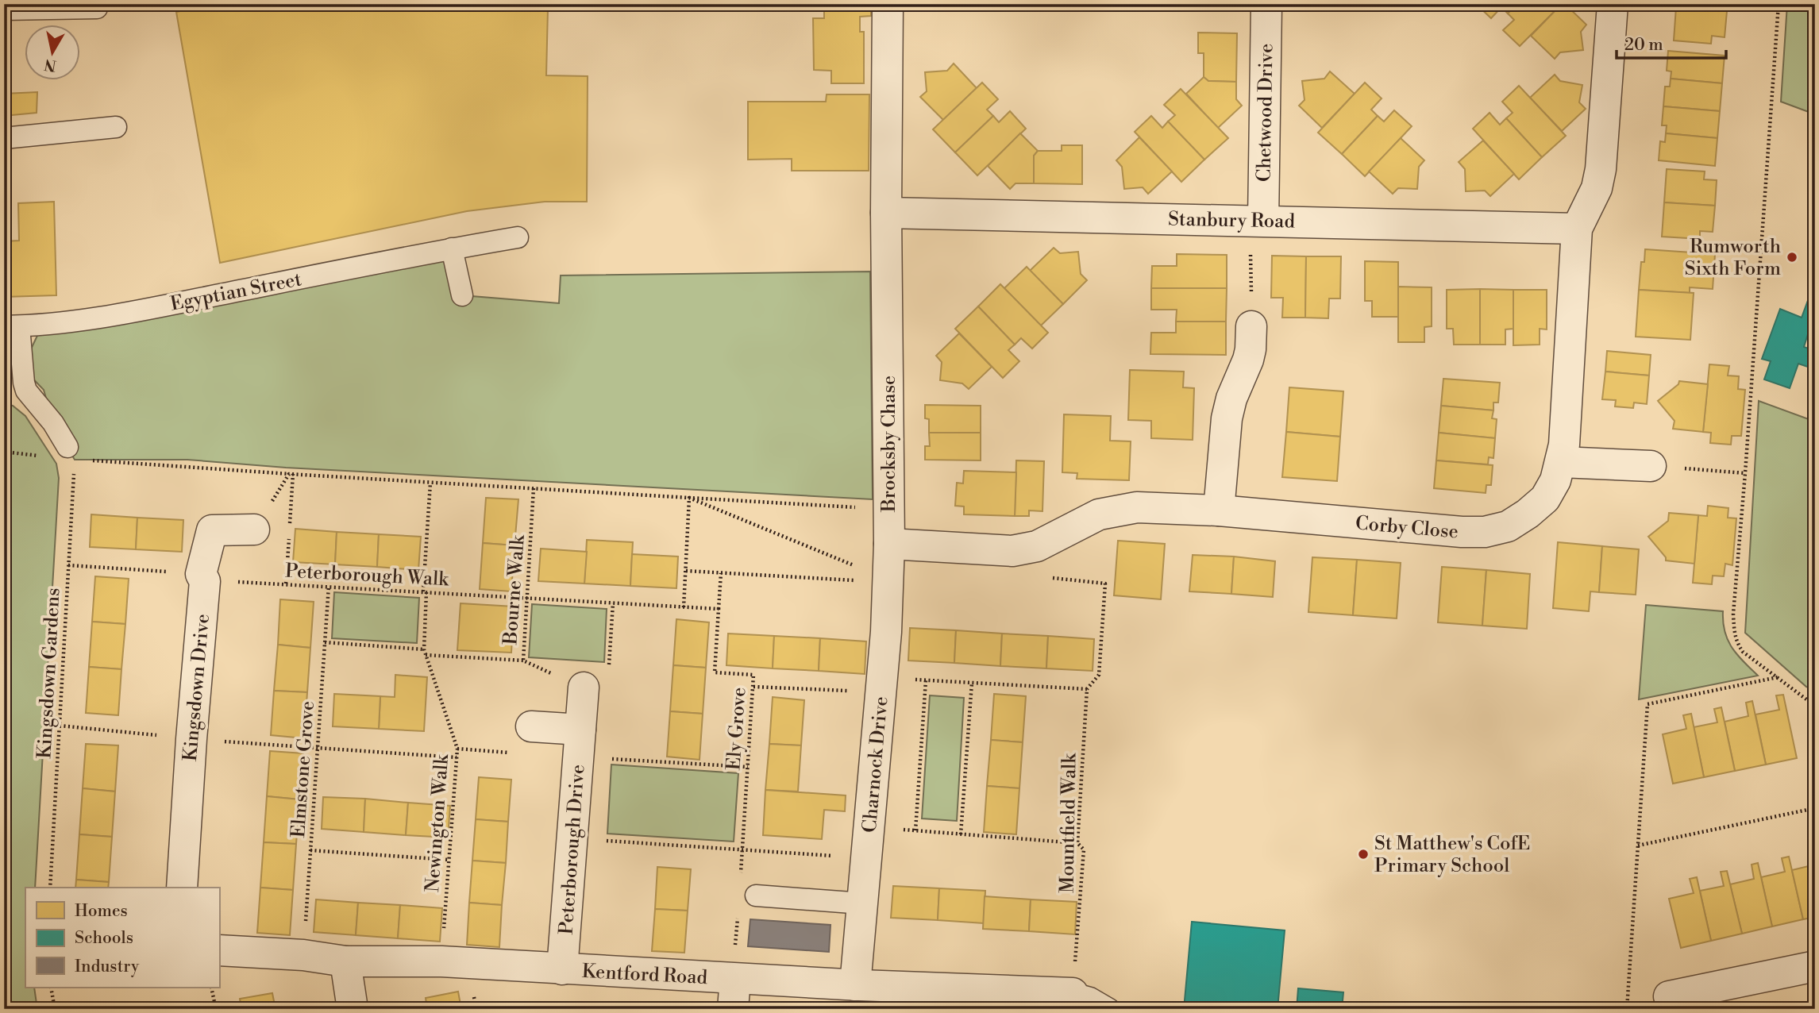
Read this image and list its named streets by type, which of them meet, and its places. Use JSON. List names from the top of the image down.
{
  "streets": {
    "street": [
      "Chetwood Drive",
      "Stanbury Road",
      "Brocksby Chase",
      "Corby Close",
      "Kingsdown Drive",
      "Charnock Drive",
      "Peterborough Drive",
      "Kentford Road"
    ],
    "lane": ["Egyptian Street"],
    "path": [
      "Peterborough Walk",
      "Bourne Walk",
      "Kingsdown Gardens",
      "Ely Grove",
      "Elmstone Grove",
      "Newington Walk",
      "Mountfield Walk"
    ]
  },
  "crossings": [
    ["Chetwood Drive", "Stanbury Road"],
    ["Stanbury Road", "Brocksby Chase"],
    ["Stanbury Road", "Corby Close"],
    ["Egyptian Street", "Kingsdown Gardens"],
    ["Brocksby Chase", "Charnock Drive"],
    ["Peterborough Walk", "Bourne Walk"],
    ["Peterborough Walk", "Kingsdown Gardens"],
    ["Peterborough Walk", "Kingsdown Drive"],
    ["Peterborough Walk", "Elmstone Grove"],
    ["Peterborough Walk", "Newington Walk"],
    ["Bourne Walk", "Peterborough Drive"],
    ["Charnock Drive", "Kentford Road"],
    ["Elmstone Grove", "Kentford Road"],
    ["Newington Walk", "Kentford Road"],
    ["Mountfield Walk", "Kentford Road"],
    ["Peterborough Drive", "Kentford Road"]
  ],
  "places": ["Rumworth Sixth Form", "St Matthew's CofE Primary School"],
  "legend": ["Homes", "Schools", "Industry"],
  "scale_bar": "20 m",
  "north": "bottom"
}
